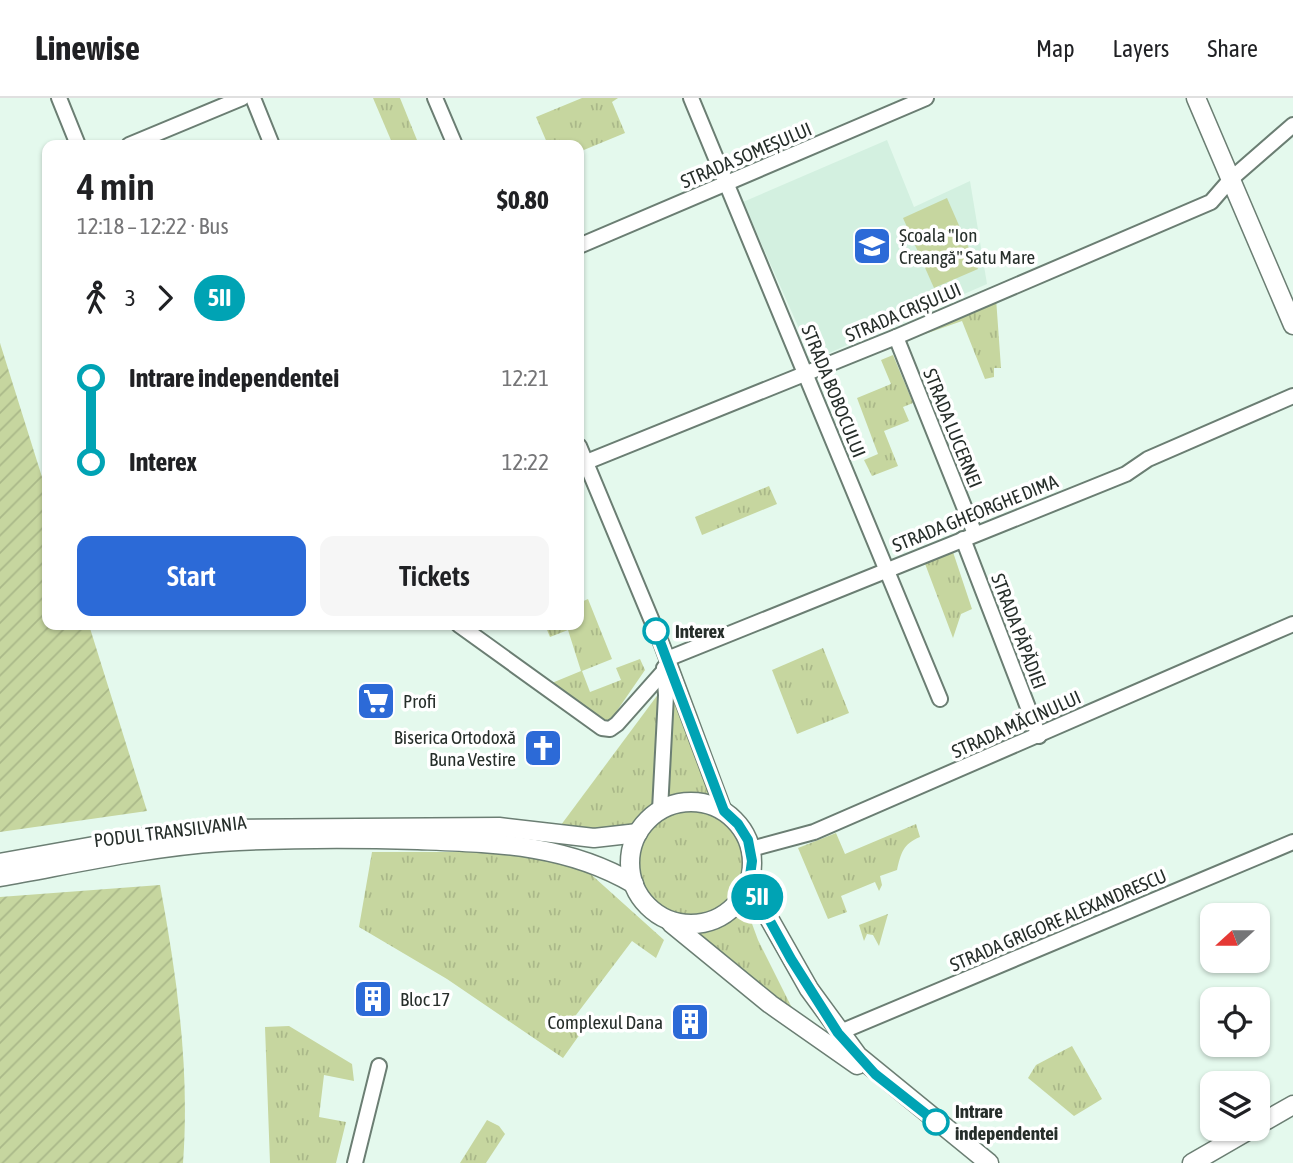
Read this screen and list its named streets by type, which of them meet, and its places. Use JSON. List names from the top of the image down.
{
  "streets": {
    "main road": ["PODUL TRANSILVANIA"],
    "street": [
      "STRADA SOMEȘULUI",
      "STRADA CRIȘULUI",
      "STRADA BOBOCULUI",
      "STRADA LUCERNEI",
      "STRADA GHEORGHE DIMA",
      "STRADA PĂPĂDIEI",
      "STRADA MĂCINULUI",
      "STRADA GRIGORE ALEXANDRESCU"
    ]
  },
  "crossings": [
    ["STRADA SOMEȘULUI", "STRADA BOBOCULUI"],
    ["STRADA CRIȘULUI", "STRADA BOBOCULUI"],
    ["STRADA CRIȘULUI", "STRADA LUCERNEI"],
    ["STRADA BOBOCULUI", "STRADA GHEORGHE DIMA"],
    ["STRADA LUCERNEI", "STRADA GHEORGHE DIMA"],
    ["STRADA LUCERNEI", "STRADA PĂPĂDIEI"],
    ["STRADA GHEORGHE DIMA", "STRADA PĂPĂDIEI"],
    ["STRADA PĂPĂDIEI", "STRADA MĂCINULUI"]
  ],
  "places": {
    "school or university": ["Școala \"Ion Creangă\" Satu Mare"],
    "other": ["Interex", "Intrare independentei"],
    "supermarket": ["Profi"],
    "church": ["Biserica Ortodoxă Buna Vestire"],
    "building": ["Bloc 17", "Complexul Dana"]
  },
  "lines": ["bus line 5II"],
  "north": "left",
  "page": {
    "header": "Linewise",
    "nav": ["Map", "Layers", "Share"],
    "on_map": "5II",
    "heading": ["4 min", "12:18 – 12:22 · Bus", "$0.80"],
    "legs": ["3", "5II"],
    "list": [
      {
        "name": "Intrare independentei",
        "value": "12:21"
      },
      {
        "name": "Interex",
        "value": "12:22"
      }
    ],
    "buttons": ["Start", "Tickets"]
  }
}
